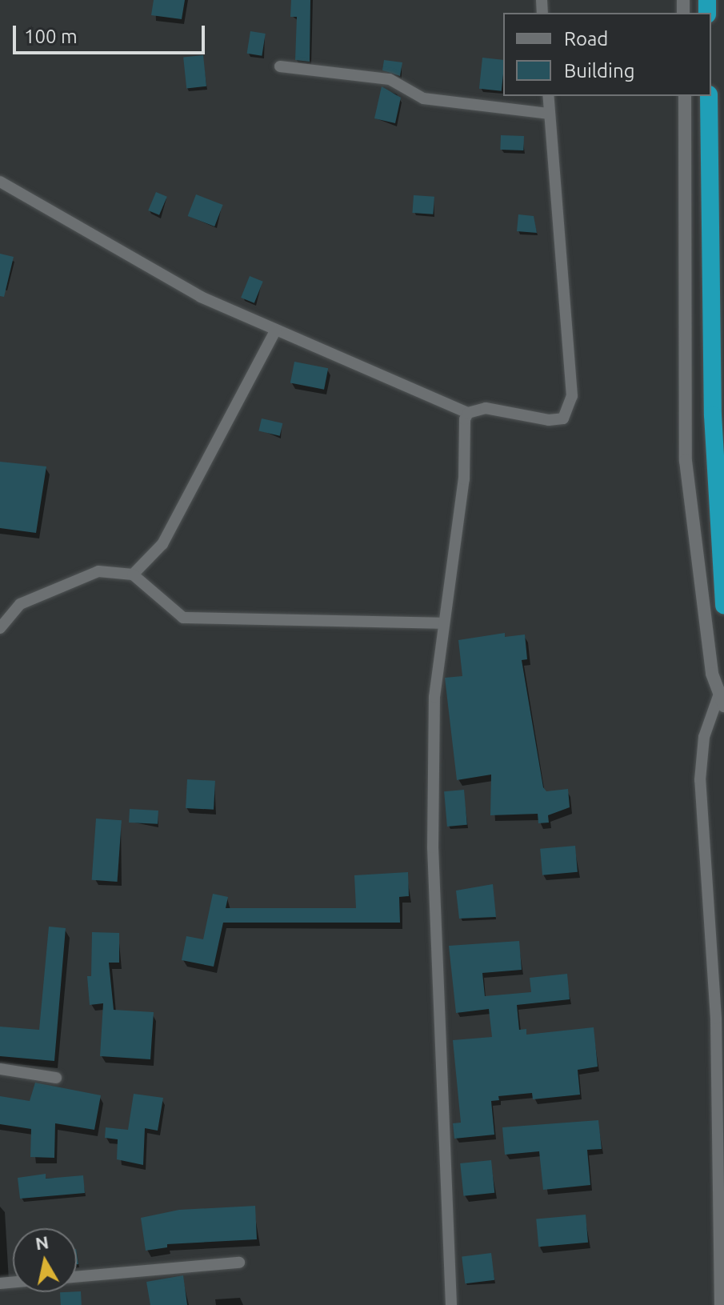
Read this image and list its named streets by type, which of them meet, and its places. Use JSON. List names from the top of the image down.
{
  "legend": ["Road", "Building"],
  "scale_bar": "100 m",
  "north": "top"
}
